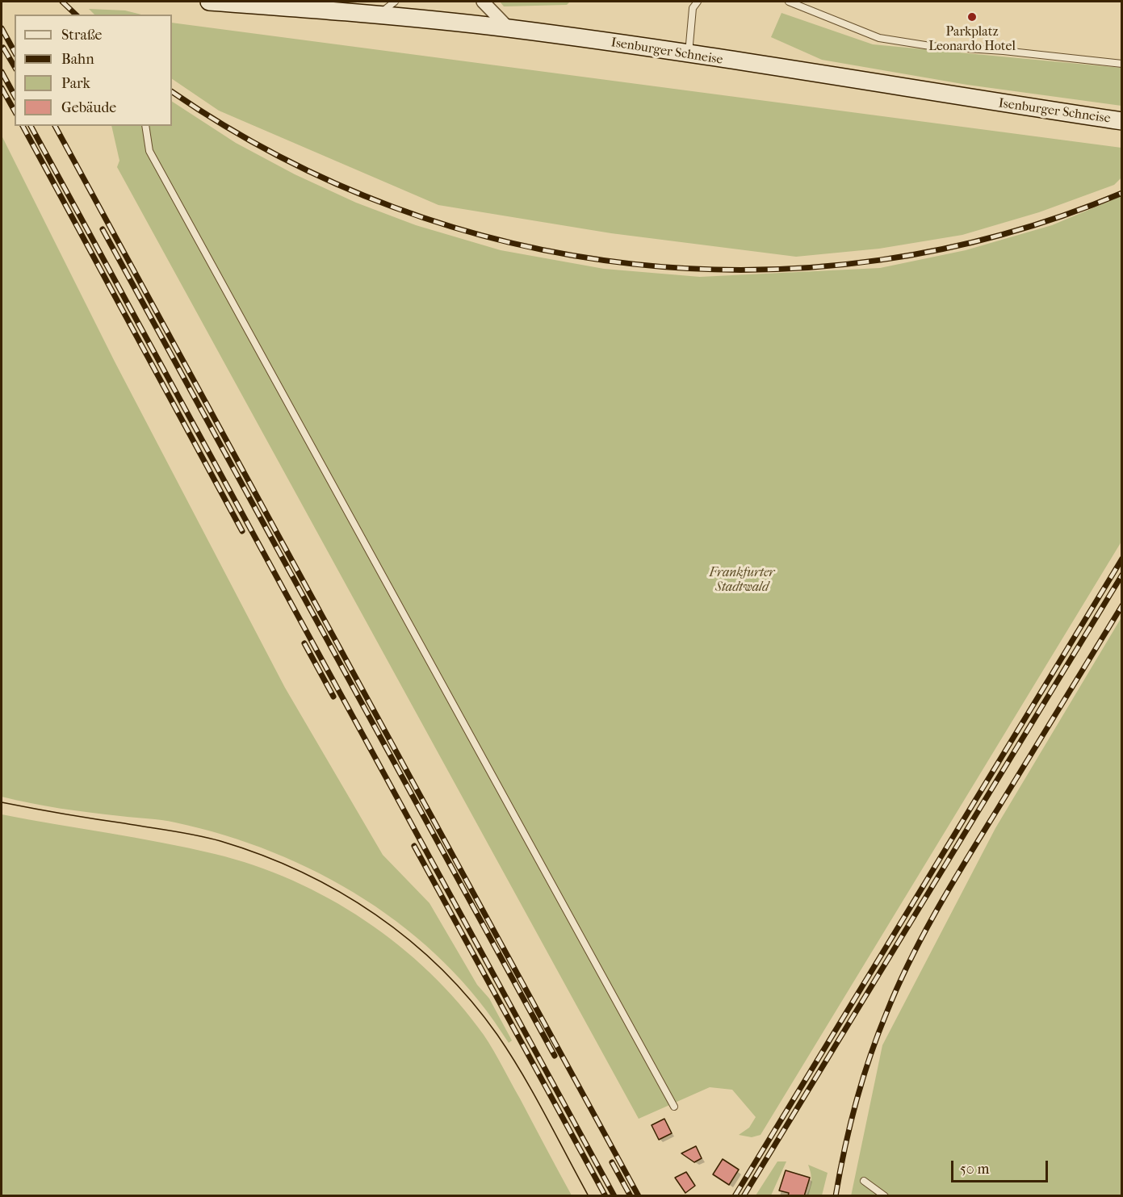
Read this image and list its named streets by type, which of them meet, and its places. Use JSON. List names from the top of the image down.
{
  "streets": {
    "main road": ["Isenburger Schneise"]
  },
  "parks": ["Frankfurter Stadtwald"],
  "places": ["Parkplatz Leonardo Hotel"],
  "legend": [
    "Straße",
    "Bahn",
    "Park",
    "Gebäude"
  ],
  "scale_bar": "50 m"
}
